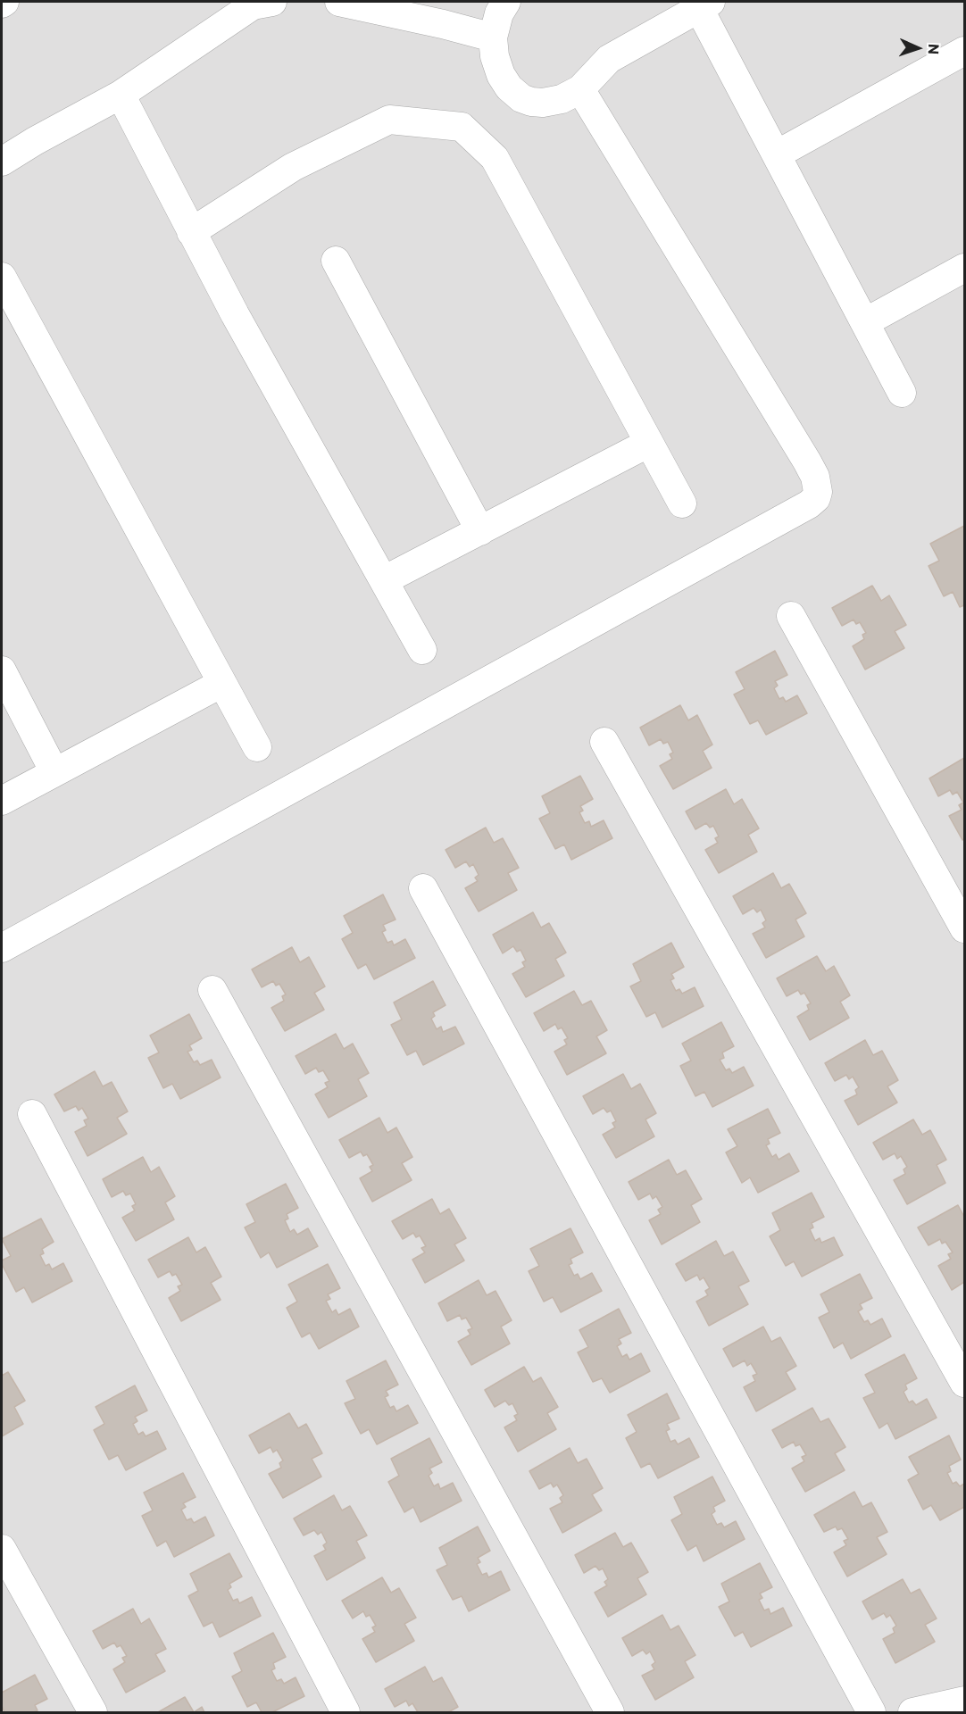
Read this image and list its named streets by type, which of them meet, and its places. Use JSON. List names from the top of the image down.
{
  "north": "right"
}
